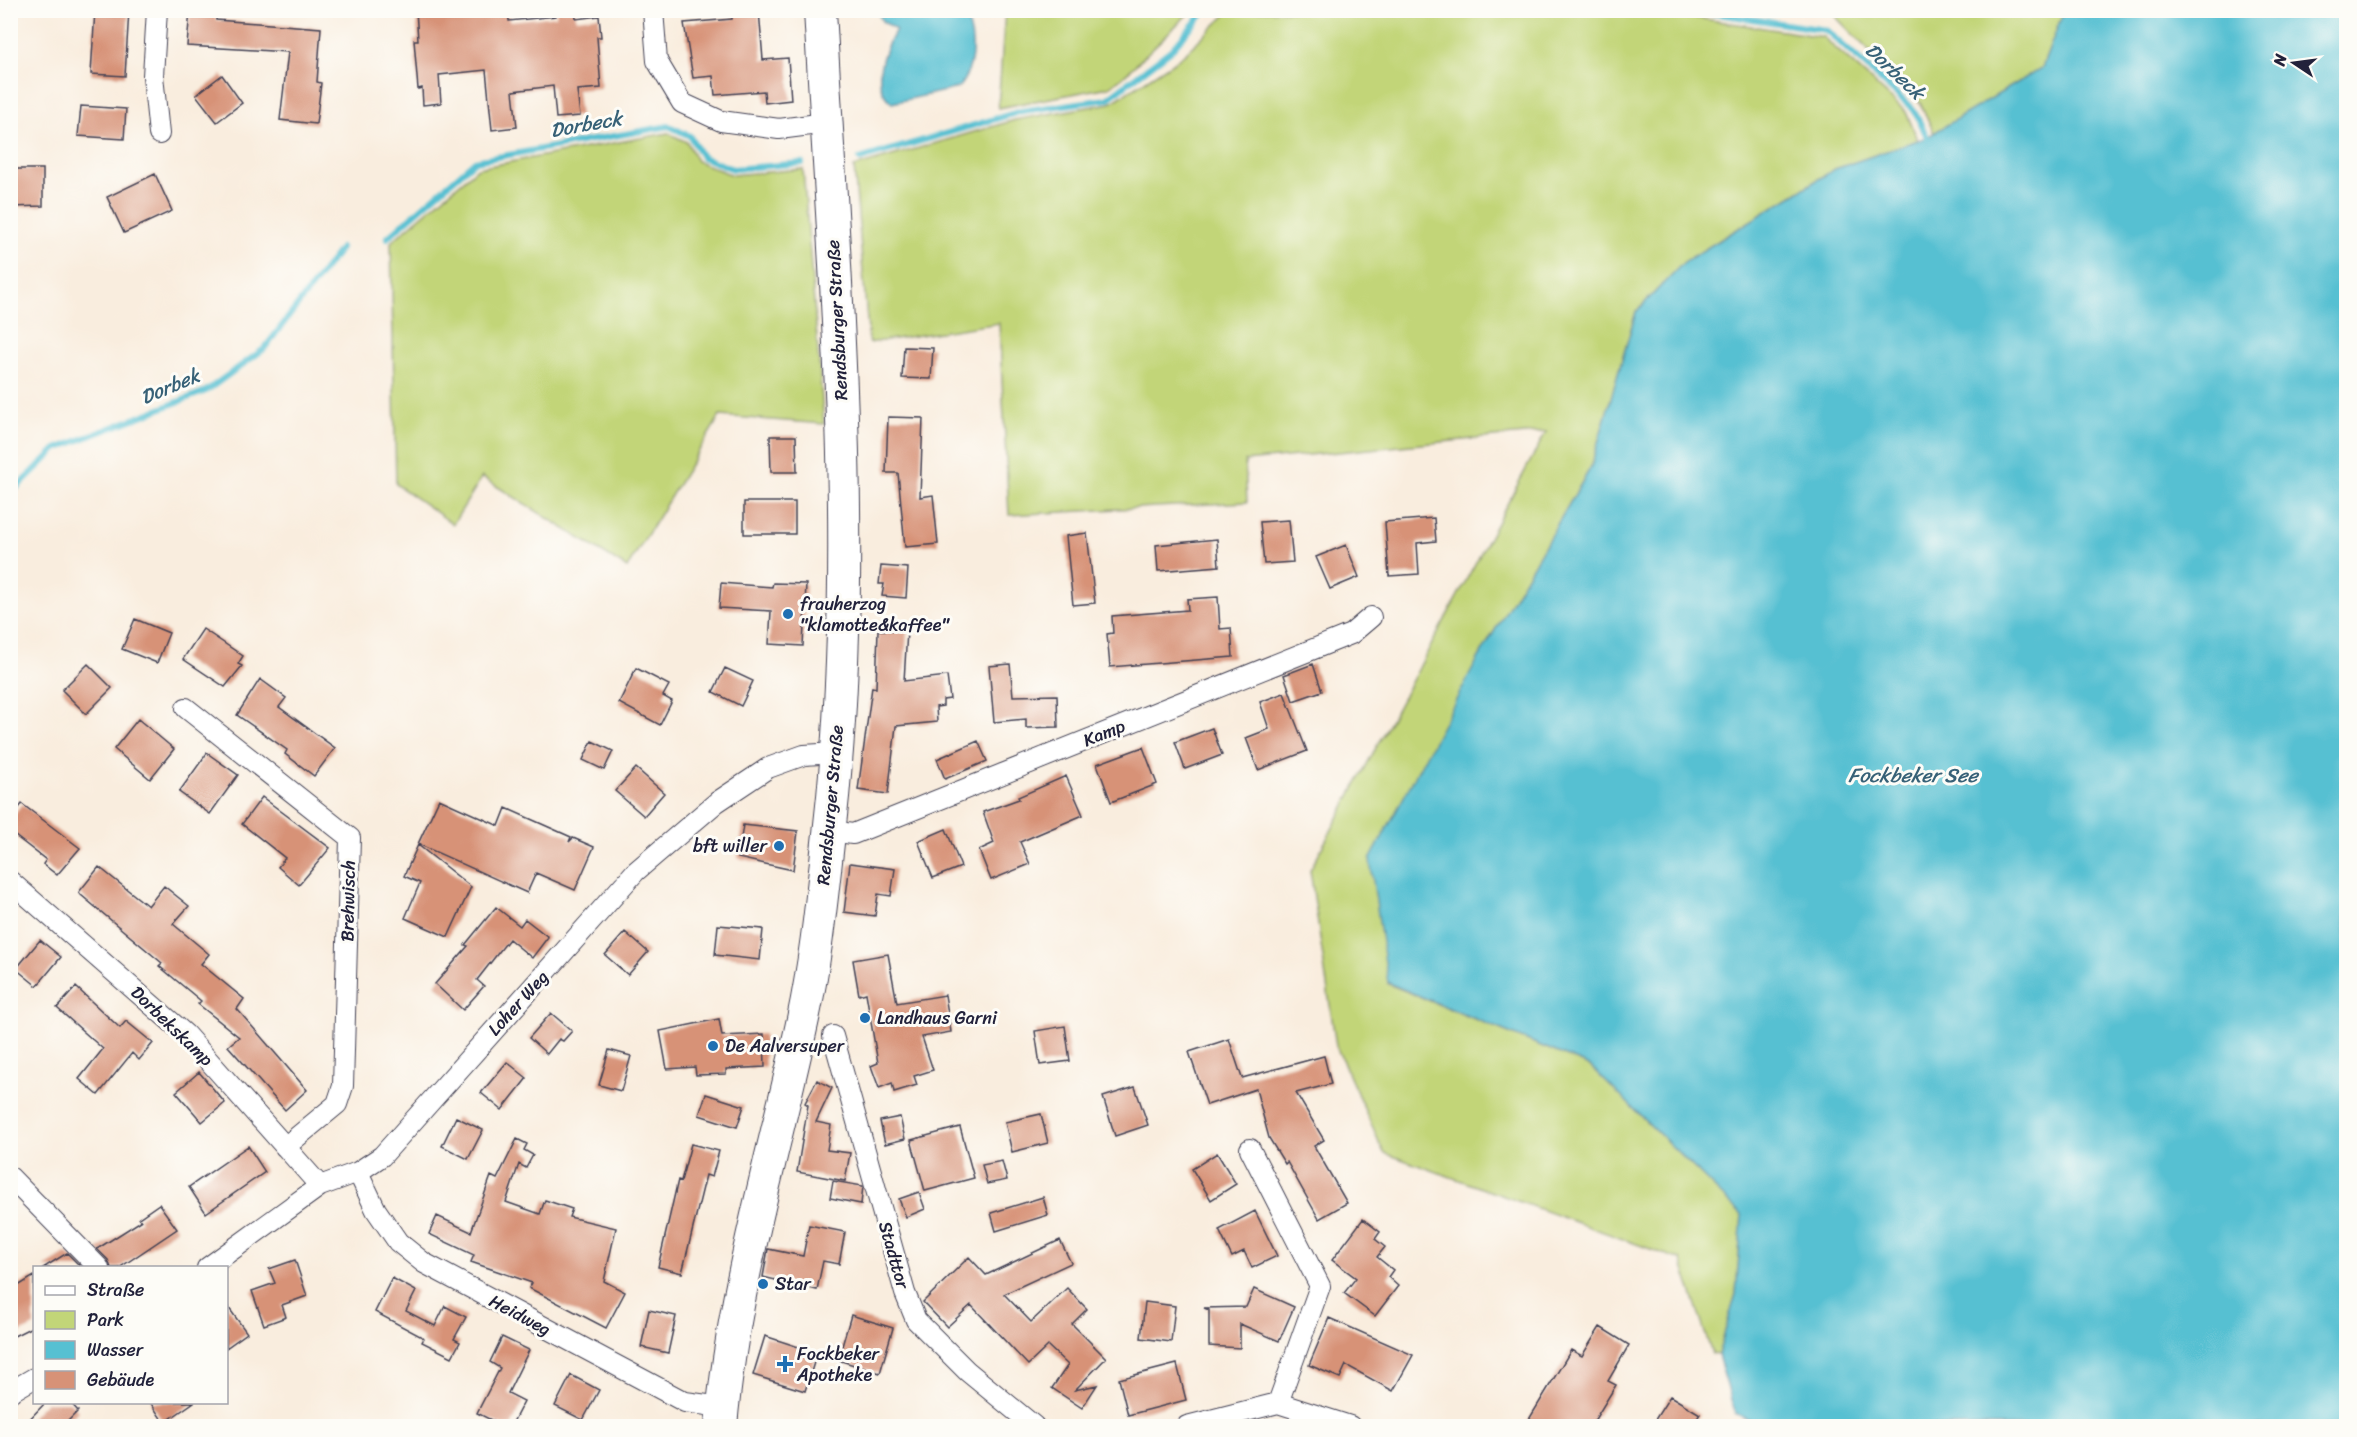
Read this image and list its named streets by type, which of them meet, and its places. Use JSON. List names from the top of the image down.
{
  "streets": {
    "main road": ["Rendsburger Straße"],
    "street": [
      "Kamp",
      "Brehwisch",
      "Loher Weg",
      "Dorbekskamp",
      "Stadttor",
      "Heidweg"
    ]
  },
  "crossings": [
    ["Rendsburger Straße", "Kamp"],
    ["Rendsburger Straße", "Loher Weg"],
    ["Rendsburger Straße", "Heidweg"],
    ["Brehwisch", "Dorbekskamp"],
    ["Loher Weg", "Dorbekskamp"],
    ["Loher Weg", "Heidweg"]
  ],
  "water": ["Dorbeck", "Dorbek", "Fockbeker See"],
  "places": {
    "other": [
      "frauherzog \"klamotte&kaffee\"",
      "bft willer",
      "Landhaus Garni",
      "De Aalversuper",
      "Star"
    ],
    "health": ["Fockbeker Apotheke"]
  },
  "legend": [
    "Straße",
    "Park",
    "Wasser",
    "Gebäude"
  ],
  "north": "left"
}
